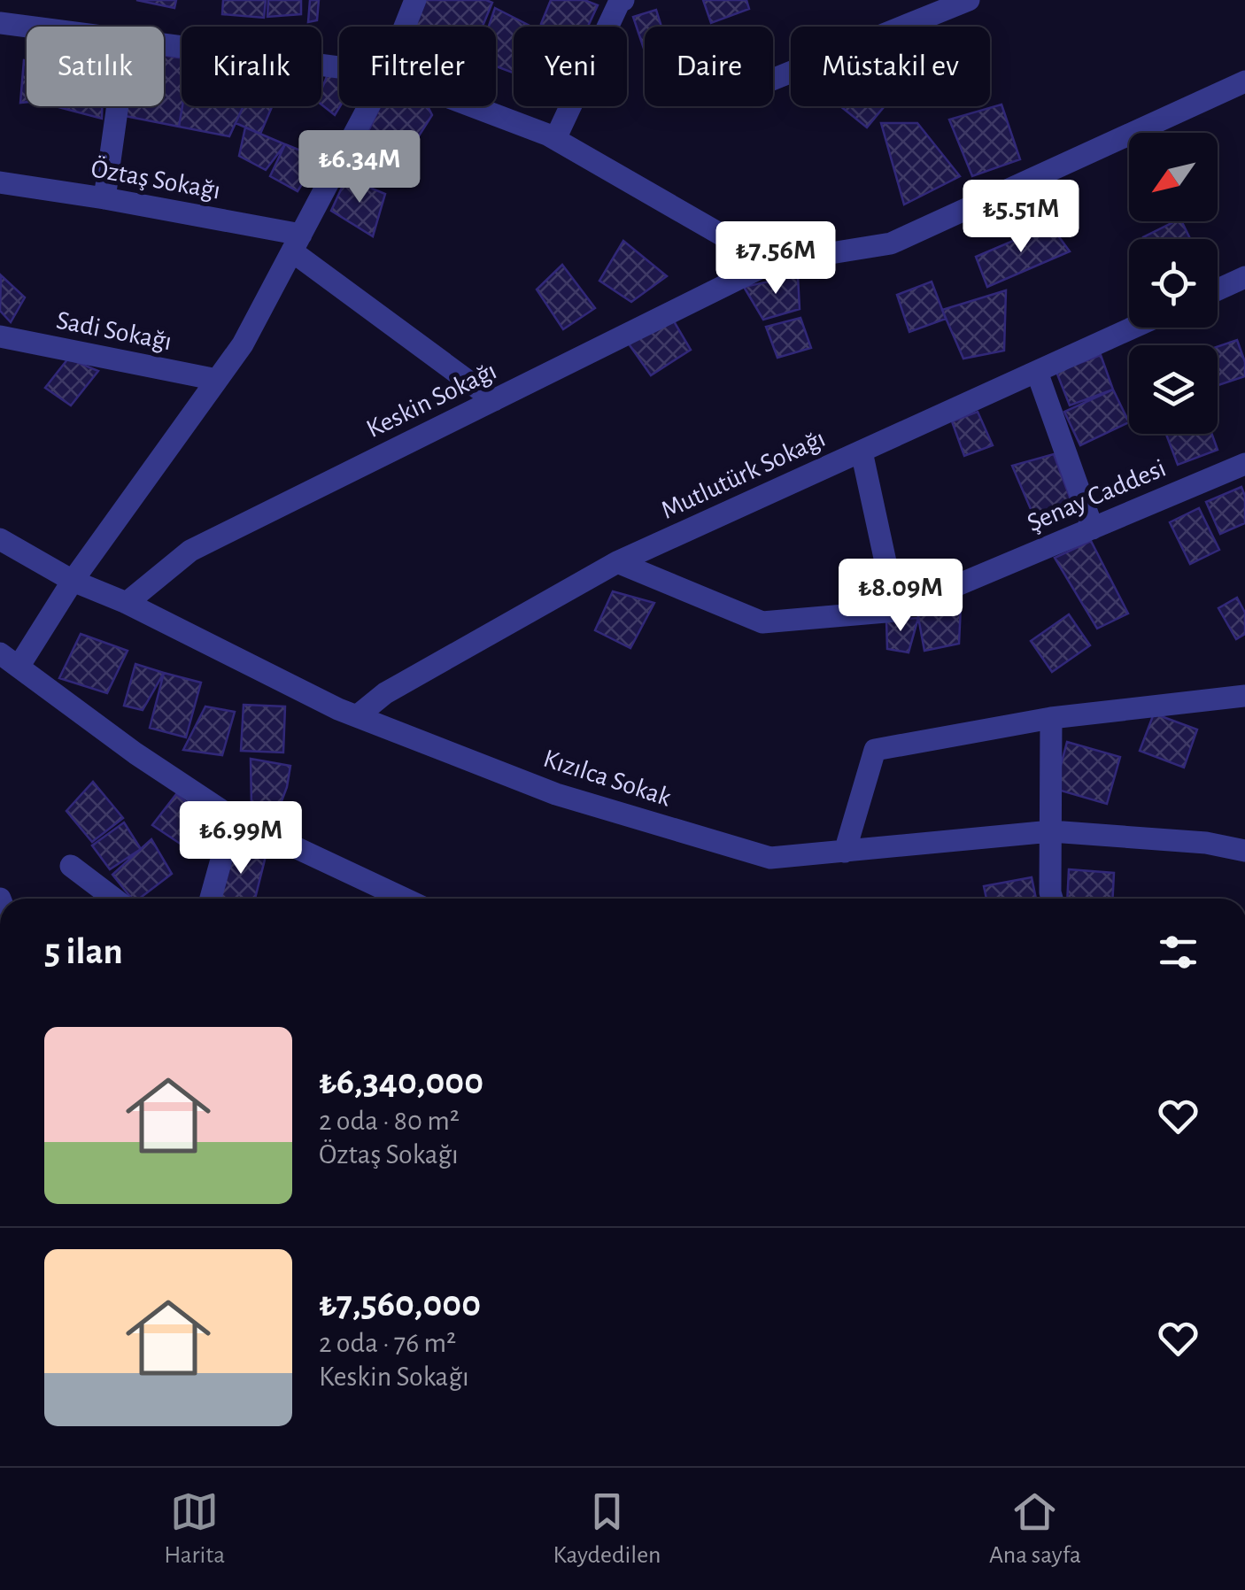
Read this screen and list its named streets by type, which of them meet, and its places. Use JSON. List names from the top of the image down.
{
  "streets": {
    "street": [
      "Öztaş Sokağı",
      "Sadi Sokağı",
      "Keskin Sokağı",
      "Mutlutürk Sokağı",
      "Şenay Caddesi",
      "Kızılca Sokak"
    ]
  },
  "crossings": [
    ["Keskin Sokağı", "Kızılca Sokak"],
    ["Mutlutürk Sokağı", "Şenay Caddesi"],
    ["Mutlutürk Sokağı", "Kızılca Sokak"]
  ],
  "north": "bottom left",
  "page": {
    "chip": [
      "Satılık",
      "Kiralık",
      "Filtreler",
      "Yeni",
      "Daire",
      "Müstakil ev"
    ],
    "price": [
      "₺6.34M",
      "₺5.51M",
      "₺7.56M",
      "₺8.09M",
      "₺6.99M"
    ],
    "heading": "5 ilan",
    "list": [
      {
        "name": "₺6,340,000",
        "note": "2 oda · 80 m² · Öztaş Sokağı"
      },
      {
        "name": "₺7,560,000",
        "note": "2 oda · 76 m² · Keskin Sokağı"
      }
    ],
    "tabs": ["Harita", "Kaydedilen", "Ana sayfa"]
  }
}
